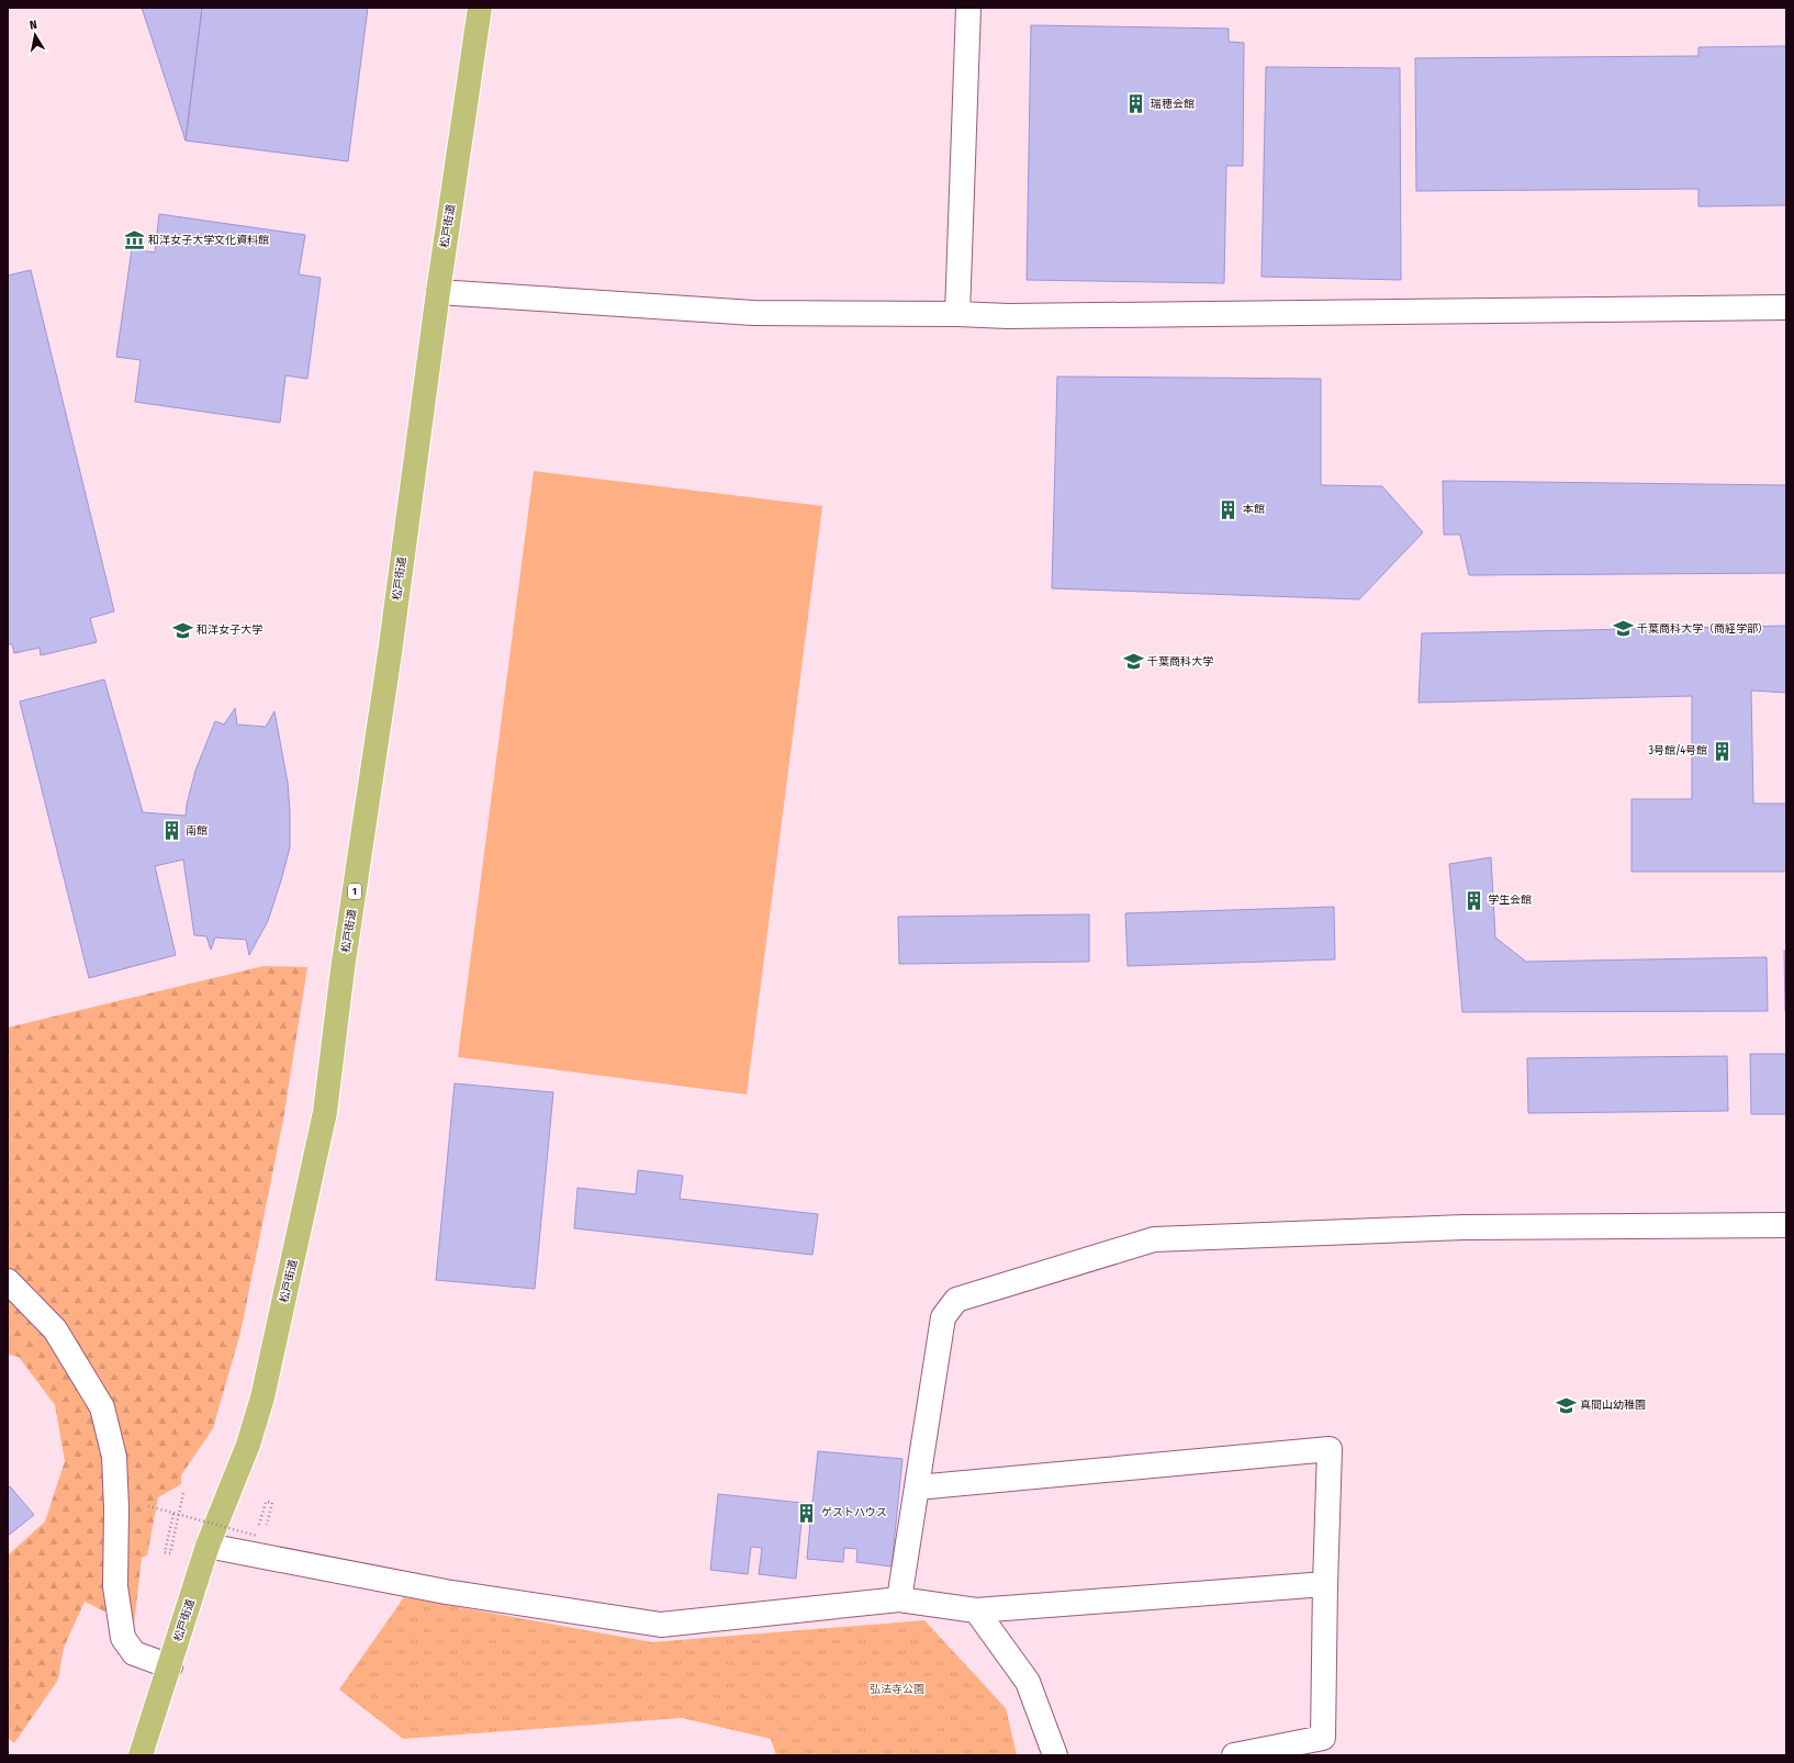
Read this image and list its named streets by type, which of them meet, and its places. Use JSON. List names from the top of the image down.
{
  "streets": {
    "main road": ["松戸街道", "1"]
  },
  "parks": ["弘法寺公園"],
  "places": {
    "building": [
      "瑞穂会館",
      "本館",
      "3号館/4号館",
      "南館",
      "学生会館",
      "ゲストハウス"
    ],
    "museum": ["和洋女子大学文化資料館"],
    "school or university": [
      "千葉商科大学（商経学部）",
      "和洋女子大学",
      "千葉商科大学",
      "真間山幼稚園"
    ]
  },
  "north": "top"
}
